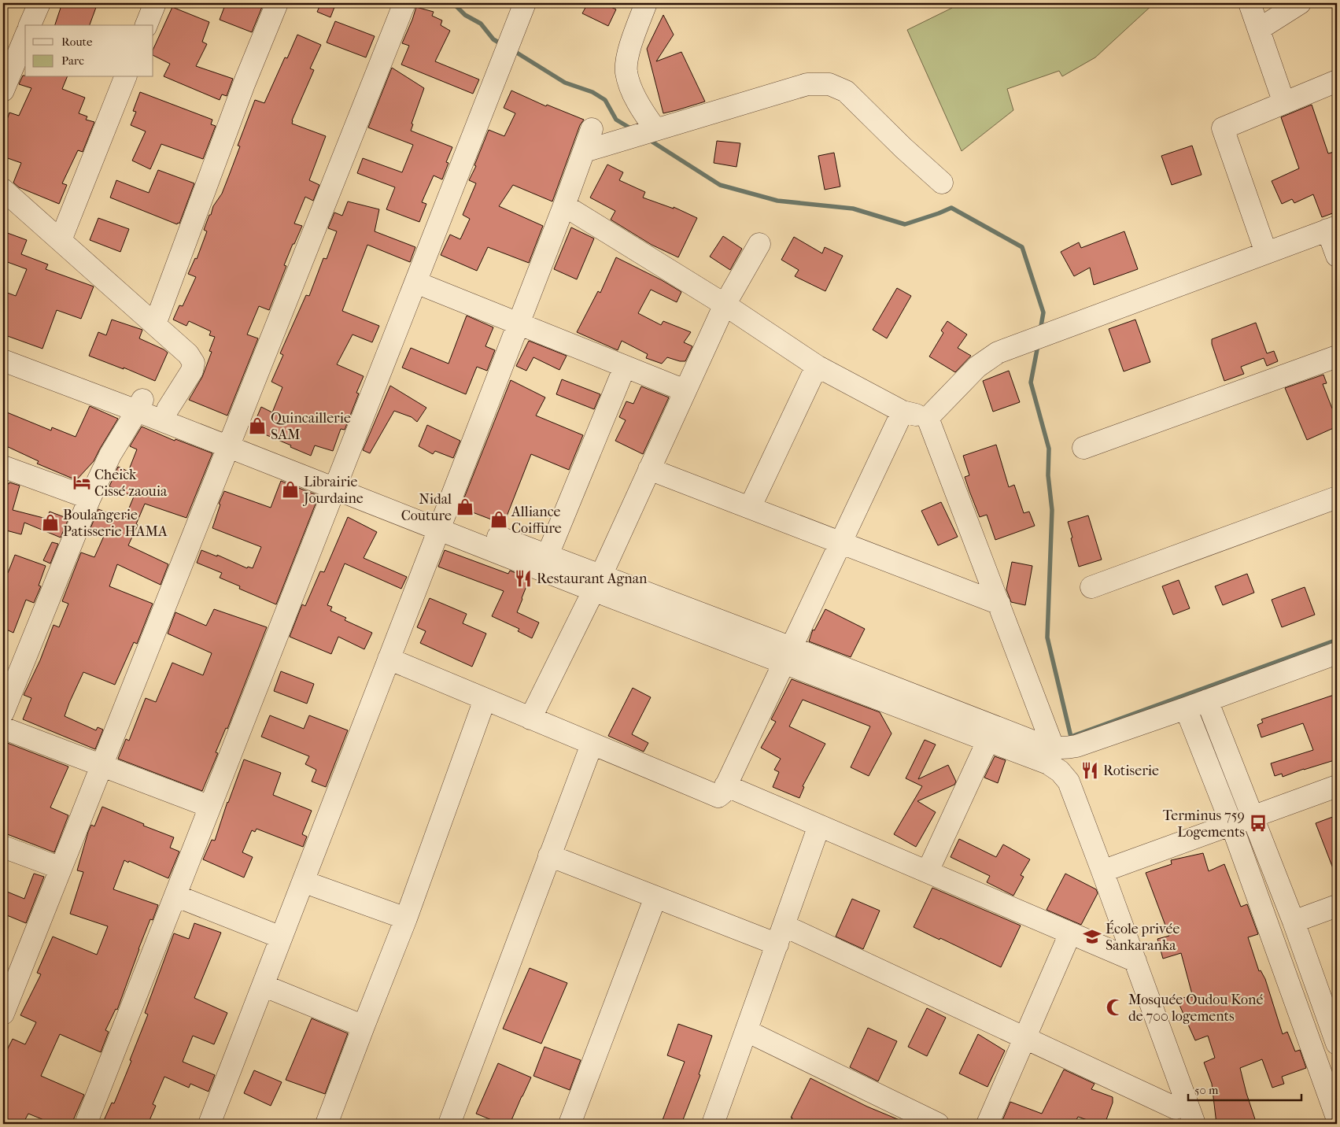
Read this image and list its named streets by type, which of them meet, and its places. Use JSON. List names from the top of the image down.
{
  "places": {
    "shop": [
      "Quincaillerie SAM",
      "Librairie Jourdaine",
      "Nidal Couture",
      "Alliance Coiffure",
      "Boulangerie Patisserie HAMA"
    ],
    "hotel": ["Cheick Cissé zaouia"],
    "restaurant": ["Restaurant Agnan", "Rotiserie"],
    "bus stop": ["Terminus 759 Logements"],
    "school or university": ["École privée Sankaranka"],
    "mosque": ["Mosquée Oudou Koné de 700 logements"]
  },
  "legend": ["Route", "Parc"],
  "scale_bar": "50 m"
}
